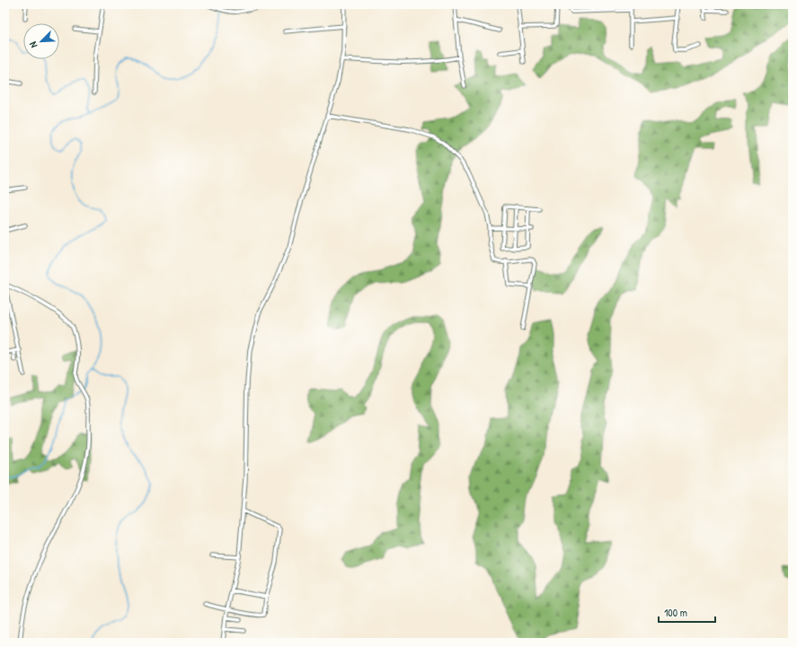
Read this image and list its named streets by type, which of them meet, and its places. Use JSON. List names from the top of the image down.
{
  "scale_bar": "100 m",
  "north": "bottom left"
}
